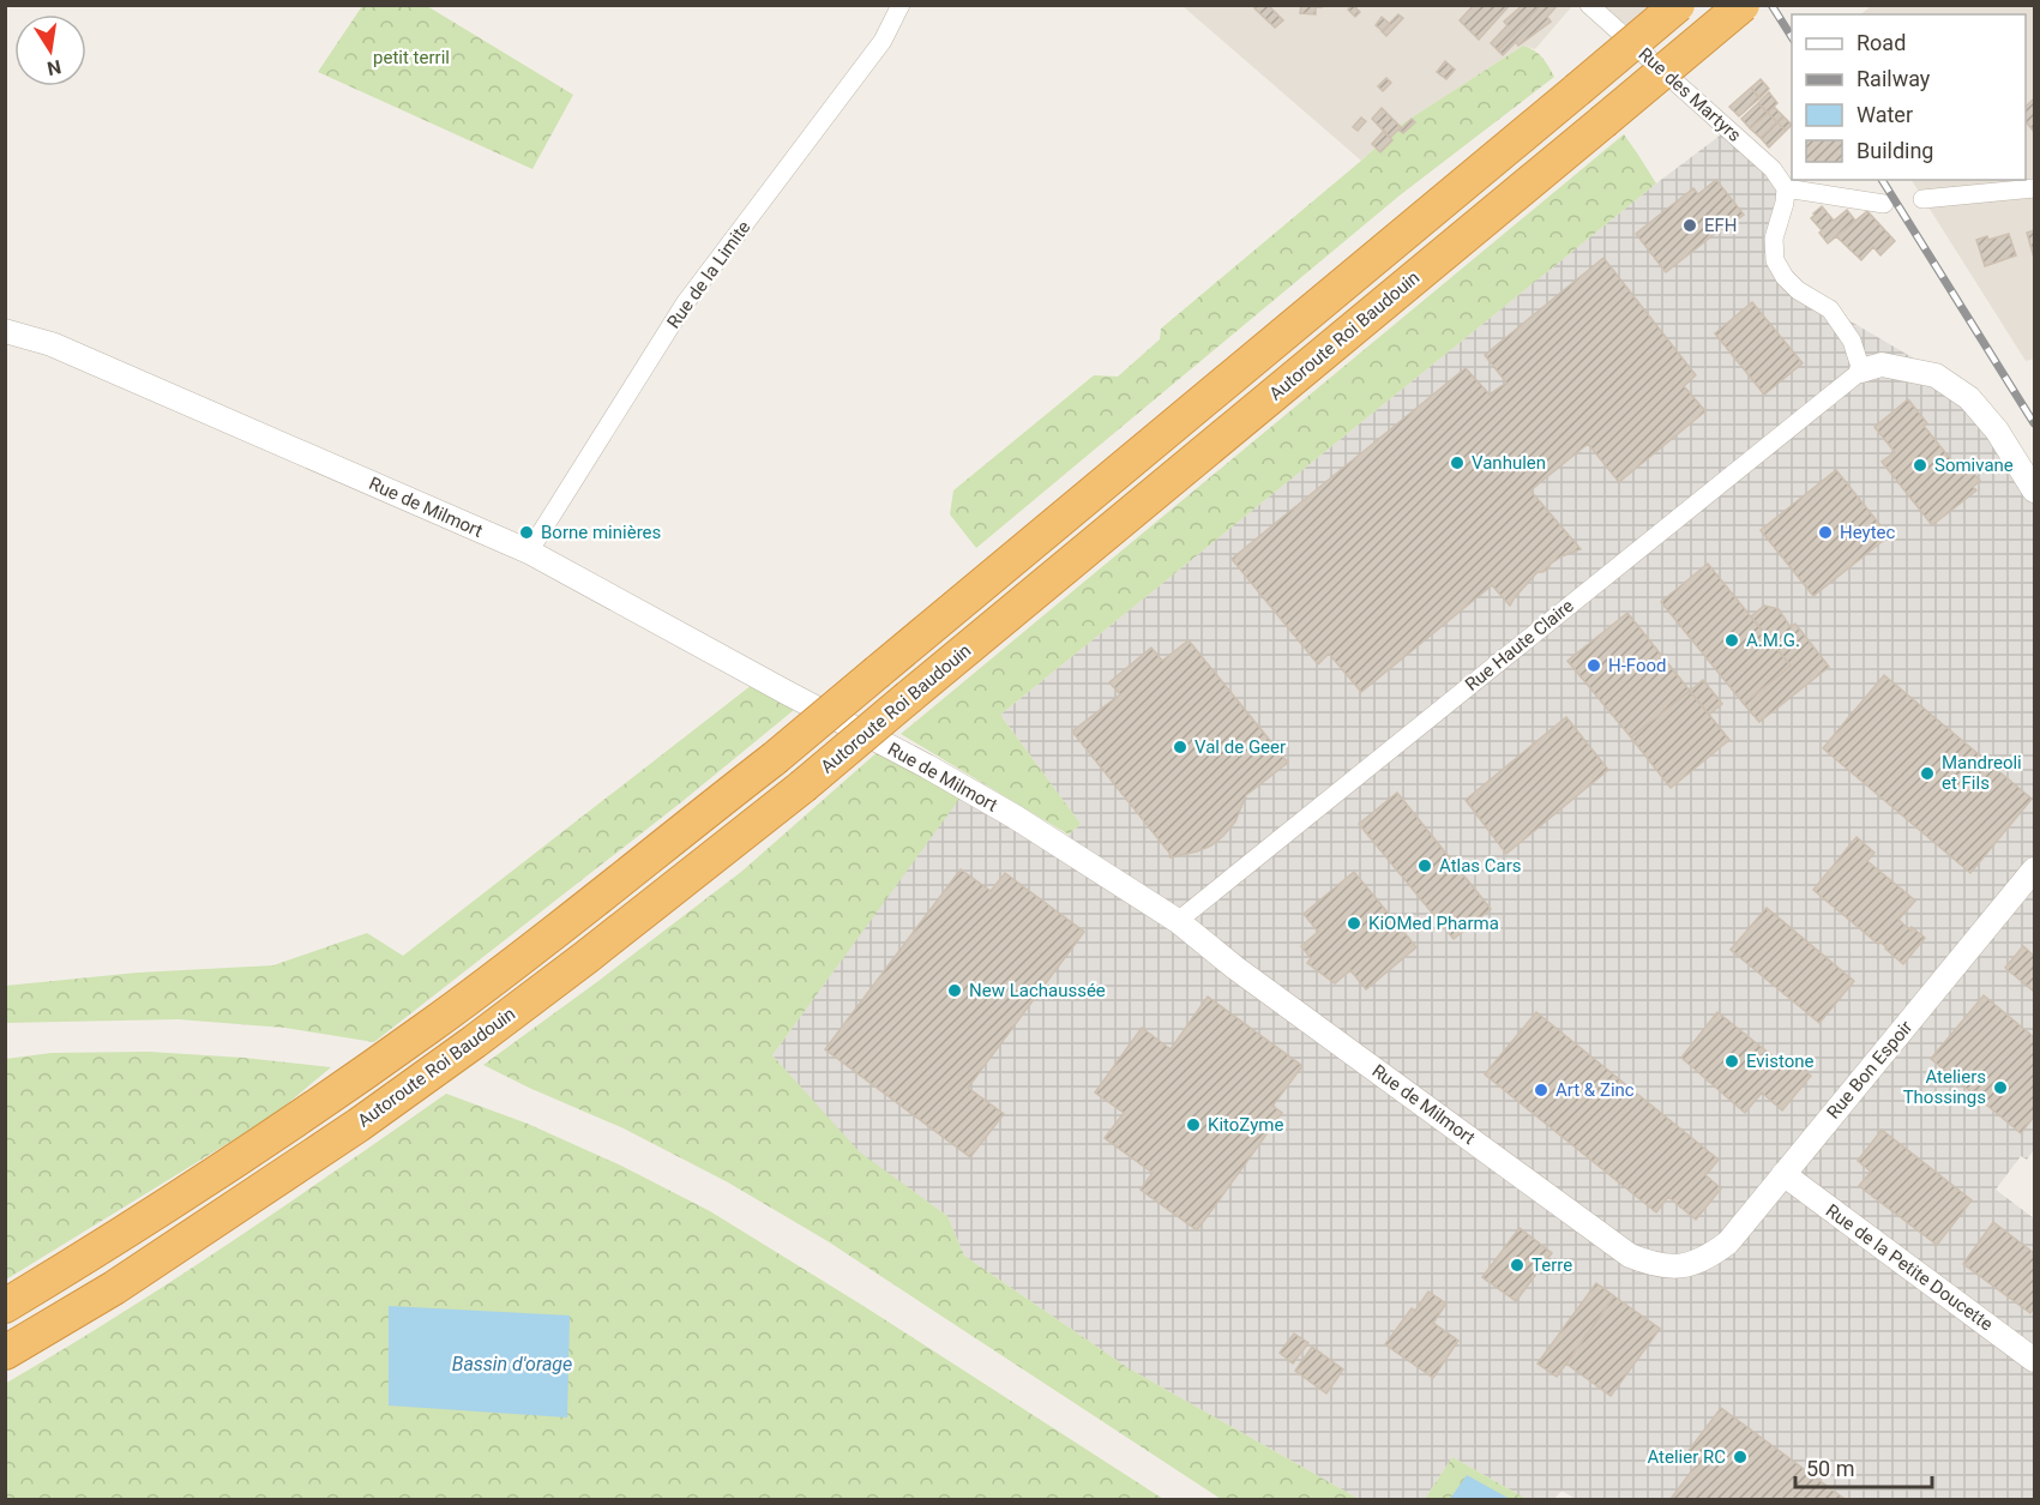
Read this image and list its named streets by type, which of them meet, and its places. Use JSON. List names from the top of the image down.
{
  "streets": {
    "highway": ["Autoroute Roi Baudouin"],
    "street": [
      "Rue des Martyrs",
      "Rue de la Limite",
      "Rue de Milmort",
      "Rue Haute Claire",
      "Rue Bon Espoir",
      "Rue de la Petite Doucette"
    ]
  },
  "crossings": [
    ["Rue de la Limite", "Rue de Milmort"],
    ["Rue de Milmort", "Rue Haute Claire"],
    ["Rue de Milmort", "Rue Bon Espoir"],
    ["Rue Bon Espoir", "Rue de la Petite Doucette"]
  ],
  "water": ["Bassin d'orage"],
  "parks": ["petit terril"],
  "places": [
    "EFH",
    "Vanhulen",
    "Somivane",
    "Borne minières",
    "Heytec",
    "A.M.G.",
    "H-Food",
    "Val de Geer",
    "Mandreoli et Fils",
    "Atlas Cars",
    "KiOMed Pharma",
    "New Lachaussée",
    "Evistone",
    "Ateliers Thossings",
    "Art & Zinc",
    "KitoZyme",
    "Terre",
    "Atelier RC"
  ],
  "legend": [
    "Road",
    "Railway",
    "Water",
    "Building"
  ],
  "scale_bar": "50 m",
  "north": "bottom"
}
